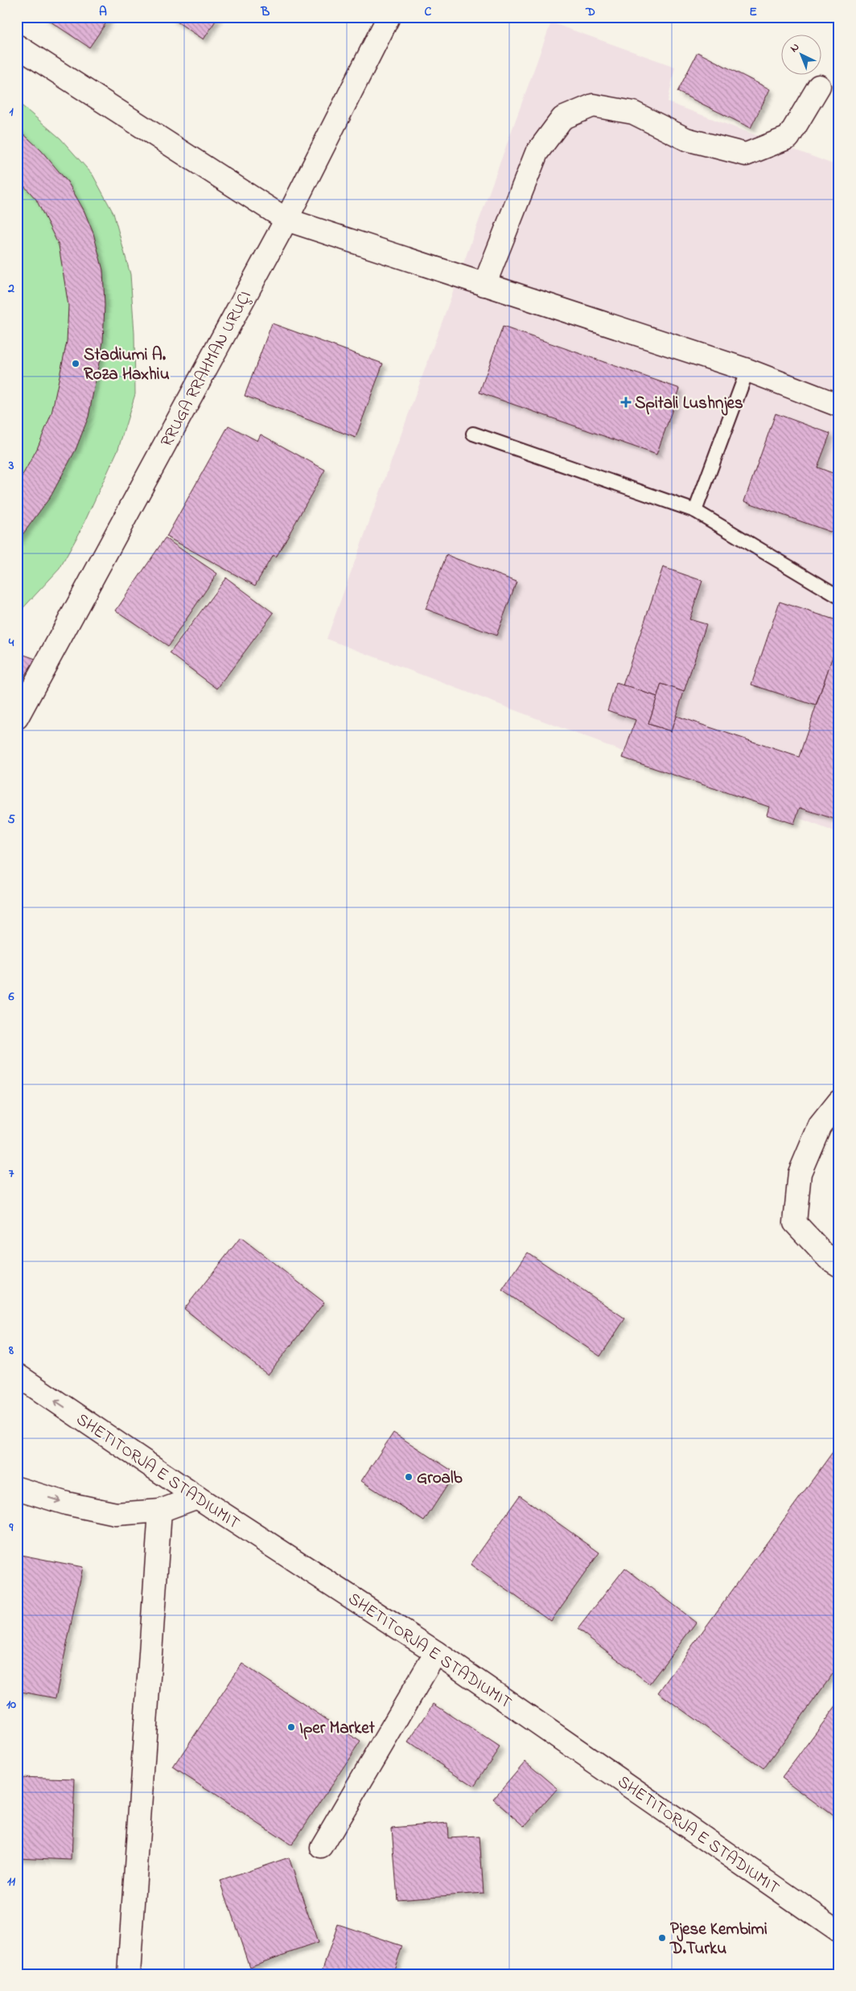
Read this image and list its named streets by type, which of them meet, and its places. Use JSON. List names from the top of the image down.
{
  "streets": {
    "street": ["RRUGA RRAHMAN URUÇI", "SHETITORJA E STADIUMIT"]
  },
  "places": {
    "other": [
      "Stadiumi A. Roza Haxhiu",
      "Groalb",
      "Iper Market",
      "Pjese Kembimi D.Turku"
    ],
    "health": ["Spitali Lushnjes"]
  },
  "north": "top left",
  "grid": {
    "columns": [
      "A",
      "B",
      "C",
      "D",
      "E"
    ],
    "rows": [
      "1",
      "2",
      "3",
      "4",
      "5",
      "6",
      "7",
      "8",
      "9",
      "10",
      "11"
    ]
  }
}
